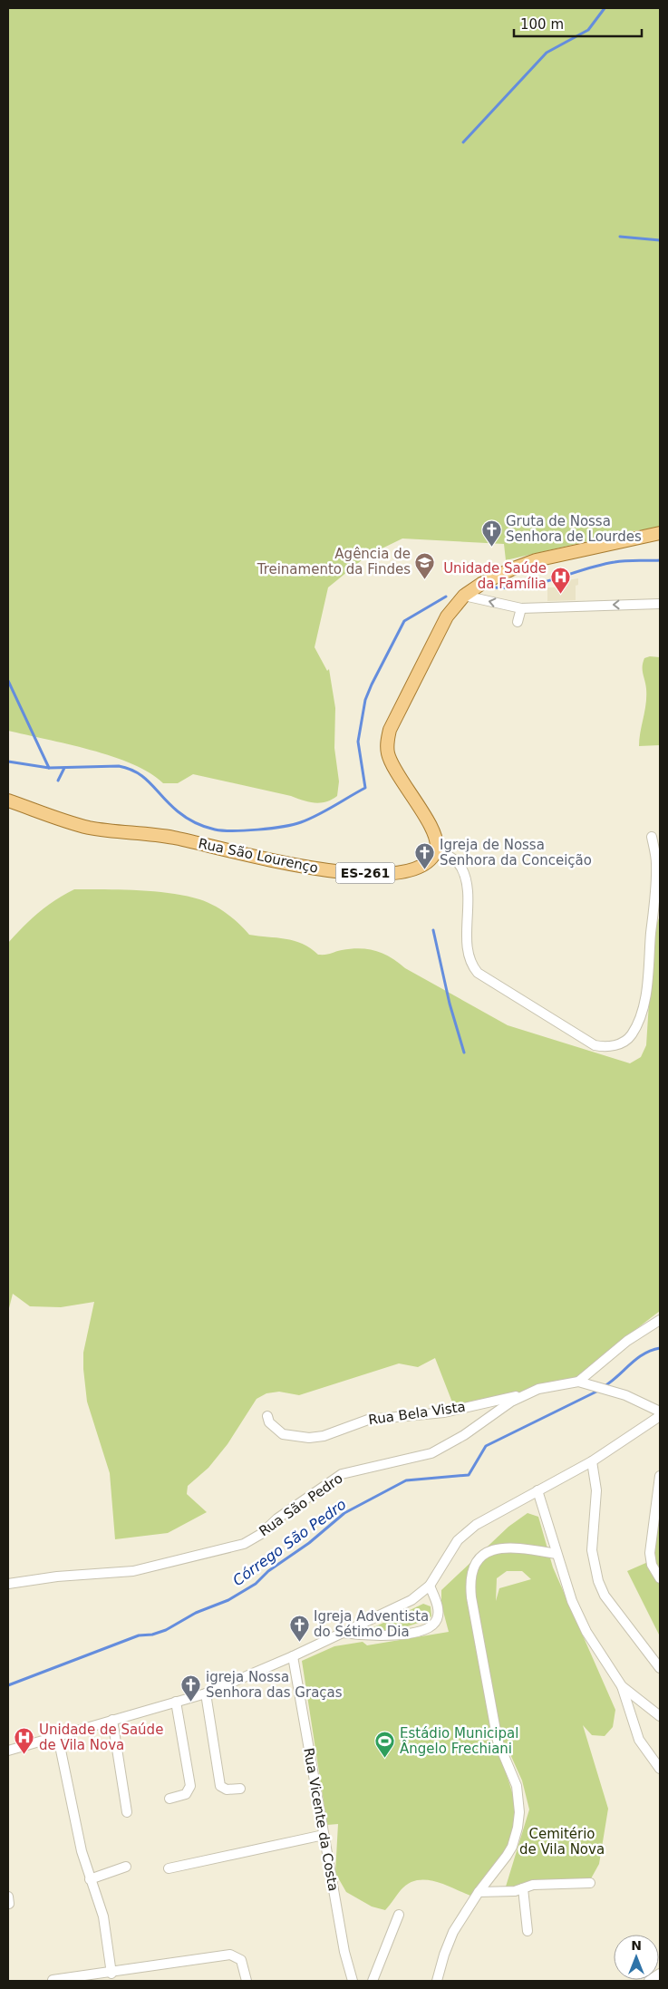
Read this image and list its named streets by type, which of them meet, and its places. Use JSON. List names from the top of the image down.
{
  "streets": {
    "main road": ["Rua São Lourenço", "ES-261"],
    "street": ["Rua Bela Vista", "Rua São Pedro", "Rua Vicente da Costa"]
  },
  "crossings": [
    ["Rua Bela Vista", "Rua São Pedro"]
  ],
  "water": ["Córrego São Pedro"],
  "parks": ["Cemitério de Vila Nova"],
  "places": {
    "church": [
      "Gruta de Nossa Senhora de Lourdes",
      "Igreja de Nossa Senhora da Conceição",
      "Igreja Adventista do Sétimo Dia",
      "igreja Nossa Senhora das Graças"
    ],
    "school or university": ["Agência de Treinamento da Findes"],
    "hospital": ["Unidade Saúde da Família", "Unidade de Saúde de Vila Nova"],
    "sports": ["Estádio Municipal Ângelo Frechiani"]
  },
  "scale_bar": "100 m",
  "north": "top"
}
